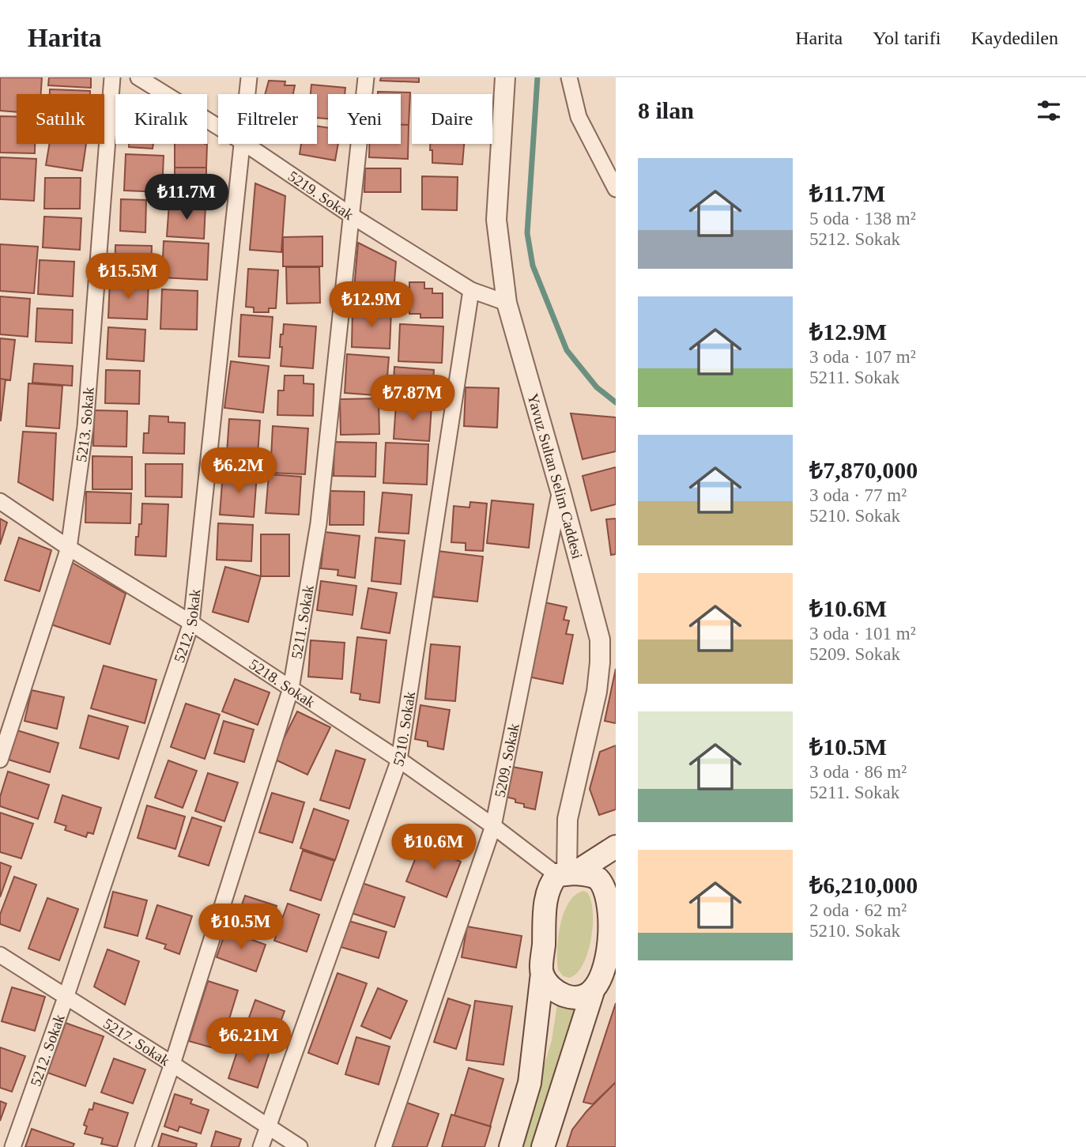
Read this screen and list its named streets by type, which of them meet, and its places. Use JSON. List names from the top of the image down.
{
  "streets": {
    "main road": ["Yavuz Sultan Selim Caddesi"],
    "street": [
      "5219. Sokak",
      "5213. Sokak",
      "5211. Sokak",
      "5212. Sokak",
      "5218. Sokak",
      "5210. Sokak",
      "5209. Sokak",
      "5217. Sokak"
    ]
  },
  "crossings": [
    ["5219. Sokak", "Yavuz Sultan Selim Caddesi"],
    ["5219. Sokak", "5211. Sokak"],
    ["5219. Sokak", "5210. Sokak"],
    ["5213. Sokak", "5218. Sokak"],
    ["Yavuz Sultan Selim Caddesi", "5218. Sokak"],
    ["Yavuz Sultan Selim Caddesi", "5209. Sokak"],
    ["5211. Sokak", "5218. Sokak"],
    ["5211. Sokak", "5217. Sokak"],
    ["5212. Sokak", "5218. Sokak"],
    ["5212. Sokak", "5217. Sokak"],
    ["5218. Sokak", "5210. Sokak"],
    ["5218. Sokak", "5209. Sokak"],
    ["5210. Sokak", "5217. Sokak"]
  ],
  "page": {
    "header": "Harita",
    "nav": ["Harita", "Yol tarifi", "Kaydedilen"],
    "heading": "8 ilan",
    "chip": [
      "Satılık",
      "Kiralık",
      "Filtreler",
      "Yeni",
      "Daire"
    ],
    "list": [
      {
        "name": "₺11.7M",
        "note": "5 oda · 138 m² · 5212. Sokak"
      },
      {
        "name": "₺12.9M",
        "note": "3 oda · 107 m² · 5211. Sokak"
      },
      {
        "name": "₺7,870,000",
        "note": "3 oda · 77 m² · 5210. Sokak"
      },
      {
        "name": "₺10.6M",
        "note": "3 oda · 101 m² · 5209. Sokak"
      },
      {
        "name": "₺10.5M",
        "note": "3 oda · 86 m² · 5211. Sokak"
      },
      {
        "name": "₺6,210,000",
        "note": "2 oda · 62 m² · 5210. Sokak"
      }
    ],
    "price": [
      "₺11.7M",
      "₺15.5M",
      "₺12.9M",
      "₺7.87M",
      "₺6.2M",
      "₺10.6M",
      "₺10.5M",
      "₺6.21M"
    ]
  }
}
